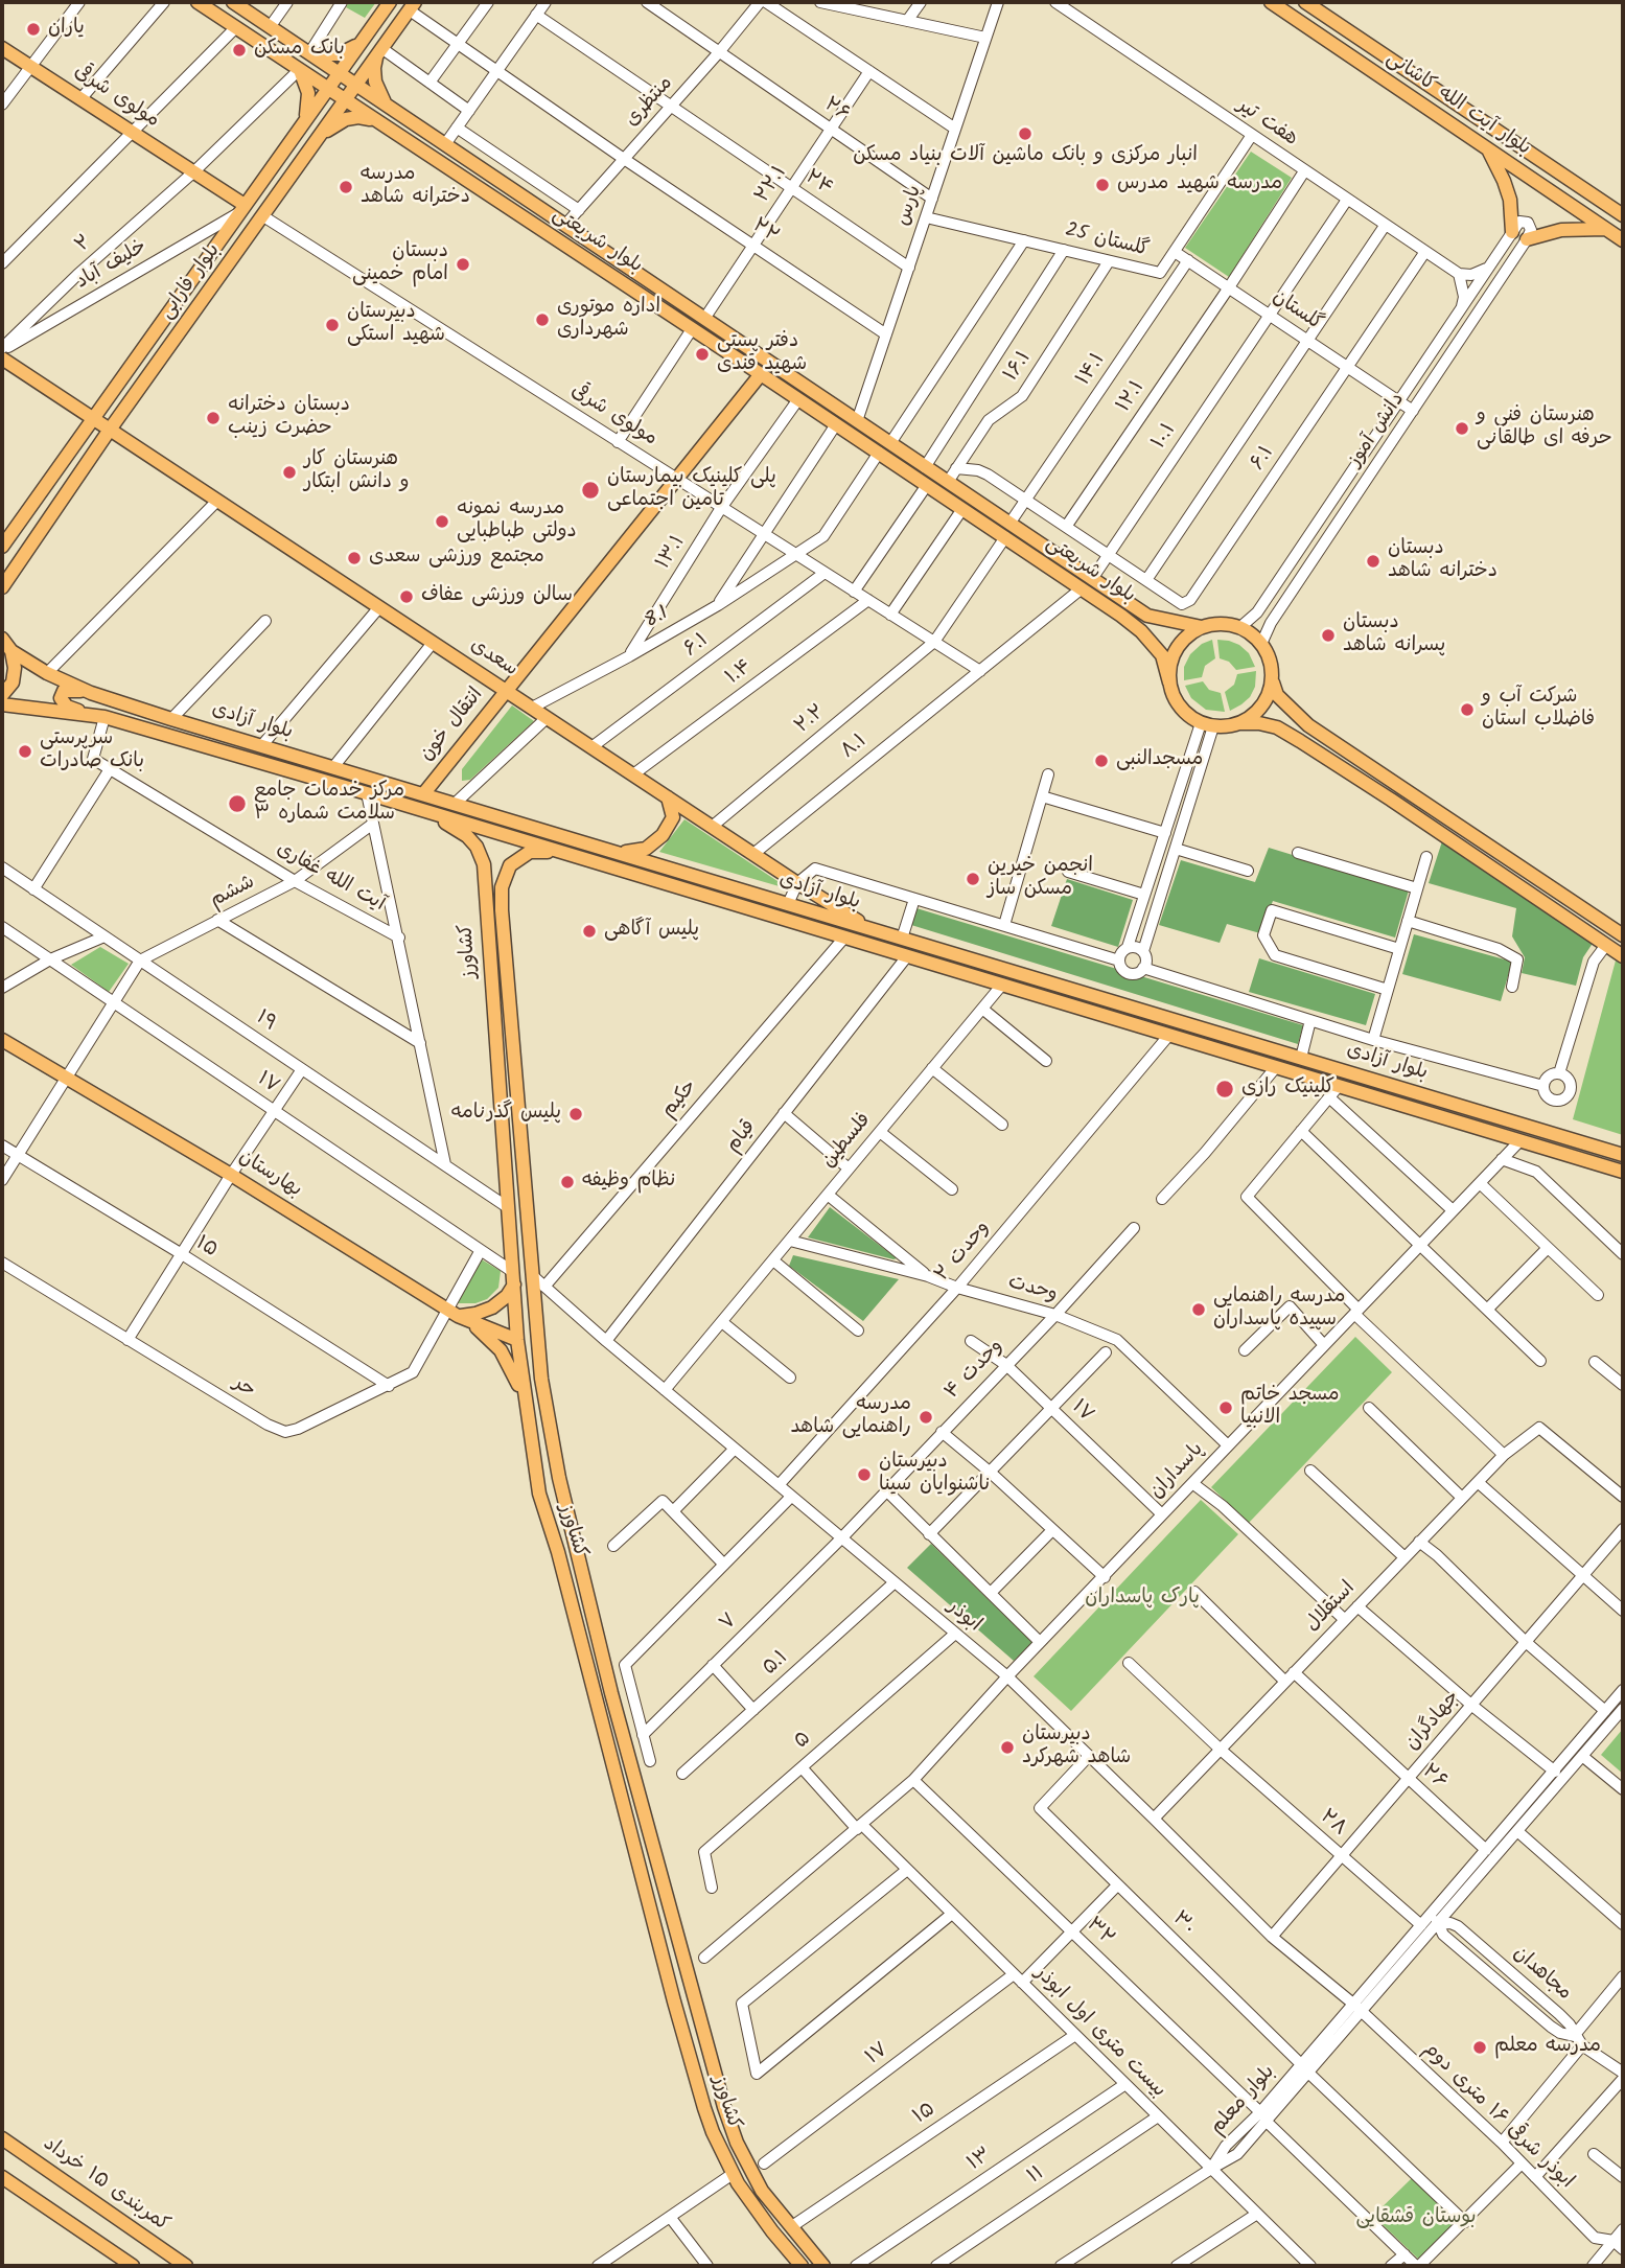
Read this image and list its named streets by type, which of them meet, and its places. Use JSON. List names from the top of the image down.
{
  "streets": {
    "main road": [
      "مولوی شرقی",
      "بلوار آیت الله کاشانی",
      "بلوار شریعتی",
      "بلوار فارابی",
      "سعدی",
      "بلوار آزادی",
      "انتقال خون",
      "کشاورز",
      "بهارستان",
      "کمربندی ۱۵ خرداد"
    ],
    "street": [
      "منتظری",
      "۲۶",
      "هفت تیر",
      "۲۴",
      "۲۲.۱",
      "پارس",
      "۲۲",
      "گلستان 25",
      "۲",
      "خلیف آباد",
      "گلستان",
      "۱۶.۱",
      "۱۴.۱",
      "۱۲.۱",
      "دانش آموز",
      "۱۰.۱",
      "۶.۱",
      "۱۳.۱",
      "8.1",
      "۱.۴",
      "۲.۲",
      "۸.۱",
      "آیت الله غفاری",
      "ششم",
      "۱۹",
      "۱۷",
      "حکیم",
      "قیام",
      "فلسطین",
      "۱۵",
      "وحدت ۲",
      "وحدت",
      "وحدت ۴",
      "حر",
      "پاسداران",
      "استقلال",
      "ابوذر",
      "۷",
      "۵.۱",
      "جهادگران",
      "۵",
      "۲۸",
      "۳۰",
      "۳۲",
      "مجاهدان",
      "بیست متری اول ابوذر",
      "بلوار معلم",
      "ابوذر شرقی ۱۶ متری دوم",
      "۱۳",
      "۱۱"
    ]
  },
  "crossings": [
    ["مولوی شرقی", "۲"],
    ["مولوی شرقی", "خلیف آباد"],
    ["مولوی شرقی", "بلوار فارابی"],
    ["مولوی شرقی", "۶.۱"],
    ["مولوی شرقی", "۱۳.۱"],
    ["مولوی شرقی", "8.1"],
    ["مولوی شرقی", "۱.۴"],
    ["مولوی شرقی", "۲.۲"],
    ["مولوی شرقی", "انتقال خون"],
    ["مولوی شرقی", "۸.۱"],
    ["منتظری", "۲۶"],
    ["منتظری", "۲۴"],
    ["منتظری", "۲۲"],
    ["منتظری", "بلوار شریعتی"],
    ["۲۶", "۲۲.۱"],
    ["۲۶", "پارس"],
    ["۲۶", "استقلال"],
    ["۲۶", "جهادگران"],
    ["۲۶", "بلوار معلم"],
    ["هفت تیر", "گلستان 25"],
    ["هفت تیر", "۱۲.۱"],
    ["هفت تیر", "۱۰.۱"],
    ["هفت تیر", "۶.۱"],
    ["۲۴", "۲۲.۱"],
    ["۲۴", "پارس"],
    ["۲۲.۱", "۲۲"],
    ["۲۲.۱", "بلوار شریعتی"],
    ["پارس", "۲۲"],
    ["پارس", "بلوار شریعتی"],
    ["پارس", "گلستان 25"],
    ["۲۲", "بلوار فارابی"],
    ["بلوار شریعتی", "۲"],
    ["بلوار شریعتی", "بلوار فارابی"],
    ["بلوار شریعتی", "۱۶.۱"],
    ["بلوار شریعتی", "۱۴.۱"],
    ["بلوار شریعتی", "دانش آموز"],
    ["بلوار شریعتی", "۱۰.۱"],
    ["بلوار شریعتی", "۱۳.۱"],
    ["بلوار شریعتی", "8.1"],
    ["بلوار شریعتی", "انتقال خون"],
    ["بلوار شریعتی", "۸.۱"],
    ["گلستان 25", "گلستان"],
    ["گلستان 25", "۱۶.۱"],
    ["۲", "خلیف آباد"],
    ["خلیف آباد", "بلوار فارابی"],
    ["بلوار فارابی", "سعدی"],
    ["گلستان", "۱۴.۱"],
    ["گلستان", "۱۲.۱"],
    ["گلستان", "دانش آموز"],
    ["گلستان", "۱۰.۱"],
    ["گلستان", "۶.۱"],
    ["۶.۱", "سعدی"],
    ["۱۳.۱", "8.1"],
    ["8.1", "سعدی"],
    ["سعدی", "۱.۴"],
    ["سعدی", "۲.۲"],
    ["سعدی", "بلوار آزادی"],
    ["سعدی", "انتقال خون"],
    ["سعدی", "۸.۱"],
    ["بلوار آزادی", "انتقال خون"],
    ["بلوار آزادی", "کشاورز"],
    ["بلوار آزادی", "حکیم"],
    ["بلوار آزادی", "قیام"],
    ["بلوار آزادی", "فلسطین"],
    ["بلوار آزادی", "وحدت ۲"],
    ["بلوار آزادی", "پاسداران"],
    ["آیت الله غفاری", "ششم"],
    ["ششم", "۱۹"],
    ["کشاورز", "۱۹"],
    ["کشاورز", "۱۷"],
    ["کشاورز", "بهارستان"],
    ["کشاورز", "ابوذر"],
    ["۱۷", "وحدت ۴"],
    ["۱۷", "پاسداران"],
    ["۱۷", "۳۰"],
    ["۱۷", "۳۲"],
    ["۱۷", "بیست متری اول ابوذر"],
    ["حکیم", "ابوذر"],
    ["قیام", "ابوذر"],
    ["فلسطین", "وحدت"],
    ["فلسطین", "ابوذر"],
    ["بهارستان", "حر"],
    ["۱۵", "حر"],
    ["۱۵", "بیست متری اول ابوذر"],
    ["وحدت ۲", "وحدت"],
    ["وحدت ۲", "ابوذر"],
    ["وحدت", "وحدت ۴"],
    ["وحدت", "پاسداران"],
    ["وحدت ۴", "ابوذر"],
    ["وحدت ۴", "۷"],
    ["پاسداران", "ابوذر"],
    ["پاسداران", "۳۲"],
    ["پاسداران", "بیست متری اول ابوذر"],
    ["استقلال", "ابوذر"],
    ["استقلال", "۲۸"],
    ["ابوذر", "۷"],
    ["ابوذر", "۵.۱"],
    ["ابوذر", "جهادگران"],
    ["ابوذر", "۵"],
    ["ابوذر", "۳۰"],
    ["ابوذر", "بلوار معلم"],
    ["ابوذر", "ابوذر شرقی ۱۶ متری دوم"],
    ["جهادگران", "۲۸"],
    ["۵", "بیست متری اول ابوذر"],
    ["۲۸", "بلوار معلم"],
    ["۳۰", "بلوار معلم"],
    ["۳۲", "بلوار معلم"],
    ["مجاهدان", "بلوار معلم"],
    ["بیست متری اول ابوذر", "بلوار معلم"],
    ["بیست متری اول ابوذر", "۱۳"],
    ["بیست متری اول ابوذر", "۱۱"],
    ["بلوار معلم", "ابوذر شرقی ۱۶ متری دوم"]
  ],
  "parks": ["پارک پاسداران", "بوستان قشقایی"],
  "places": [
    "یاران",
    "بانک مسکن",
    "انبار مرکزی و بانک ماشین آلات بنیاد مسکن",
    "مدرسه شهید مدرس",
    "مدرسه دخترانه شاهد",
    "دبستان امام خمینی",
    "اداره موتوری شهرداری",
    "دبیرستان شهید استکی",
    "دفتر پستی شهید قندی",
    "دبستان دخترانه حضرت زینب",
    "هنرستان فنی و حرفه ای طالقانی",
    "هنرستان کار و دانش ابتکار",
    "پلی کلینیک بیمارستان تامین اجتماعی",
    "مدرسه نمونه دولتی طباطبایی",
    "مجتمع ورزشی سعدی",
    "دبستان دخترانه شاهد",
    "سالن ورزشی عفاف",
    "دبستان پسرانه شاهد",
    "شرکت آب و فاضلاب استان",
    "سرپرستی بانک صادرات",
    "مسجدالنبی",
    "مرکز خدمات جامع سلامت شماره ۳",
    "انجمن خیرین مسکن ساز",
    "پلیس آگاهی",
    "کلینیک رازی",
    "پلیس گذرنامه",
    "نظام وظیفه",
    "مدرسه راهنمایی سپیده پاسداران",
    "مسجد خاتم الانبیا",
    "مدرسه راهنمایی شاهد",
    "دبیرستان ناشنوایان سینا",
    "دبیرستان‌ شاهد شهرکرد",
    "مدرسه معلم"
  ]
}
